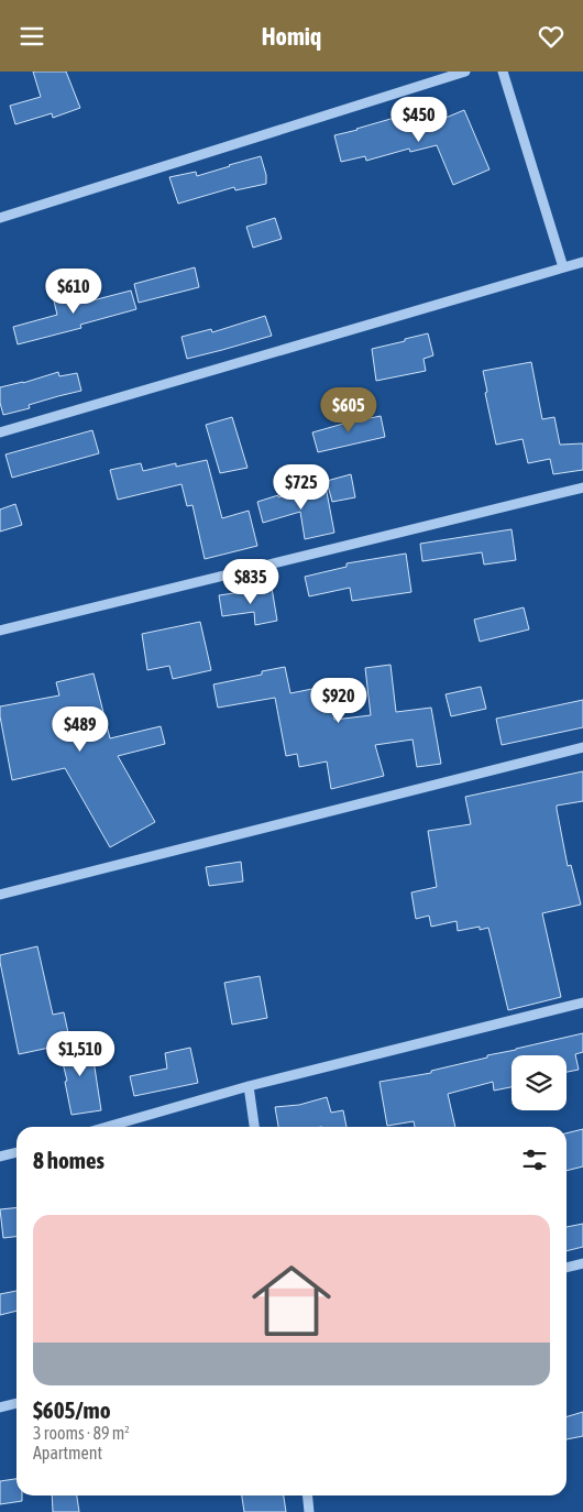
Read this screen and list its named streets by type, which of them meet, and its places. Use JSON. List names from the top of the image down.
{
  "page": {
    "header": "Homiq",
    "price": [
      "$450",
      "$610",
      "$605",
      "$725",
      "$835",
      "$920",
      "$489",
      "$1,510"
    ],
    "heading": "8 homes",
    "list": [
      {
        "name": "$605/mo",
        "note": "3 rooms · 89 m² · Apartment"
      }
    ]
  }
}
